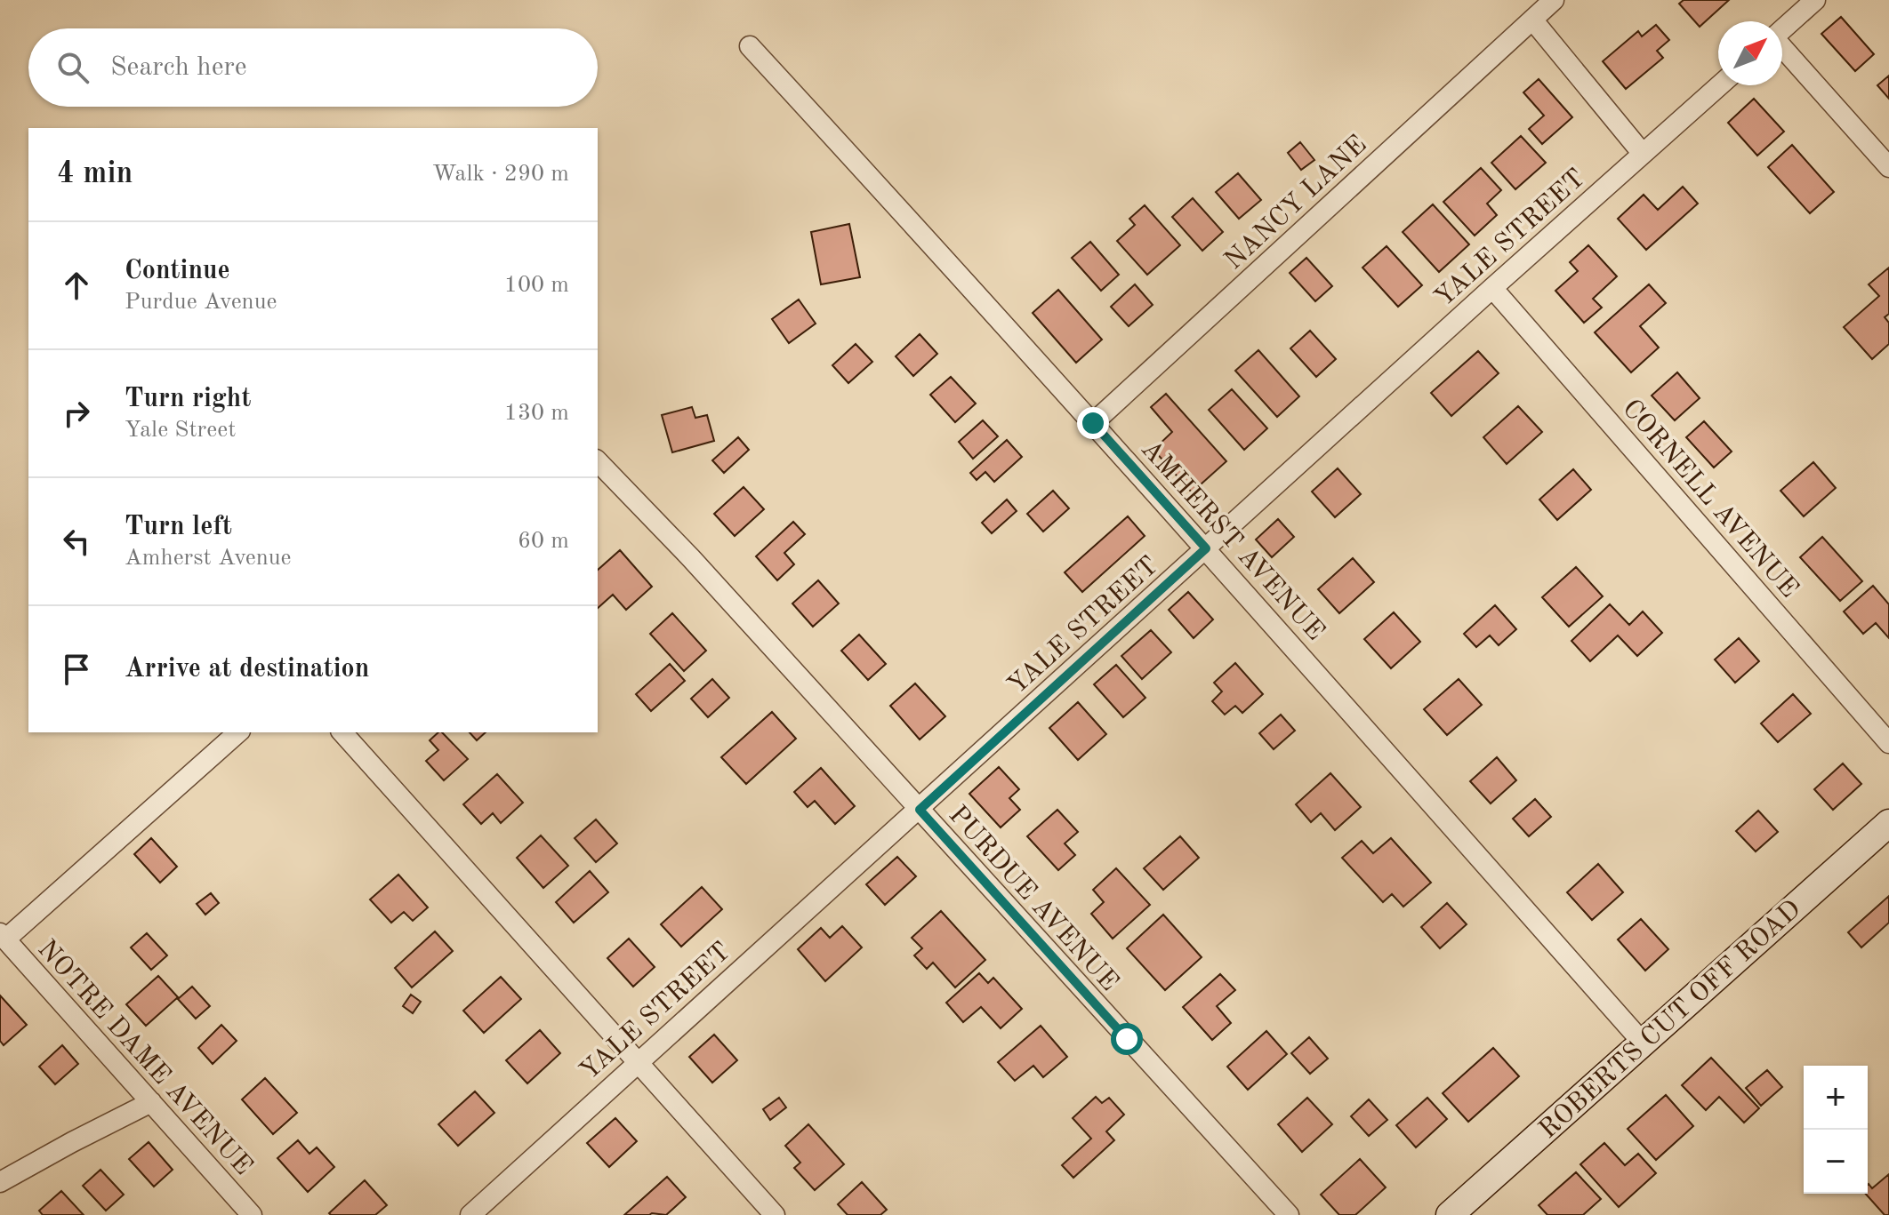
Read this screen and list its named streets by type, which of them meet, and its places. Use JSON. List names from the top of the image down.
{
  "streets": {
    "street": [
      "NANCY LANE",
      "YALE STREET",
      "CORNELL AVENUE",
      "AMHERST AVENUE",
      "PURDUE AVENUE",
      "ROBERTS CUT OFF ROAD",
      "NOTRE DAME AVENUE"
    ]
  },
  "crossings": [
    ["NANCY LANE", "AMHERST AVENUE"],
    ["YALE STREET", "CORNELL AVENUE"],
    ["YALE STREET", "AMHERST AVENUE"],
    ["YALE STREET", "PURDUE AVENUE"],
    ["AMHERST AVENUE", "ROBERTS CUT OFF ROAD"]
  ],
  "north": "top right",
  "page": {
    "search": "Search here",
    "heading": ["4 min", "Walk · 290 m"],
    "list": [
      ["Continue", "Purdue Avenue", "100 m"],
      ["Turn right", "Yale Street", "130 m"],
      ["Turn left", "Amherst Avenue", "60 m"],
      "Arrive at destination"
    ],
    "map_buttons": ["+", "−"]
  }
}
